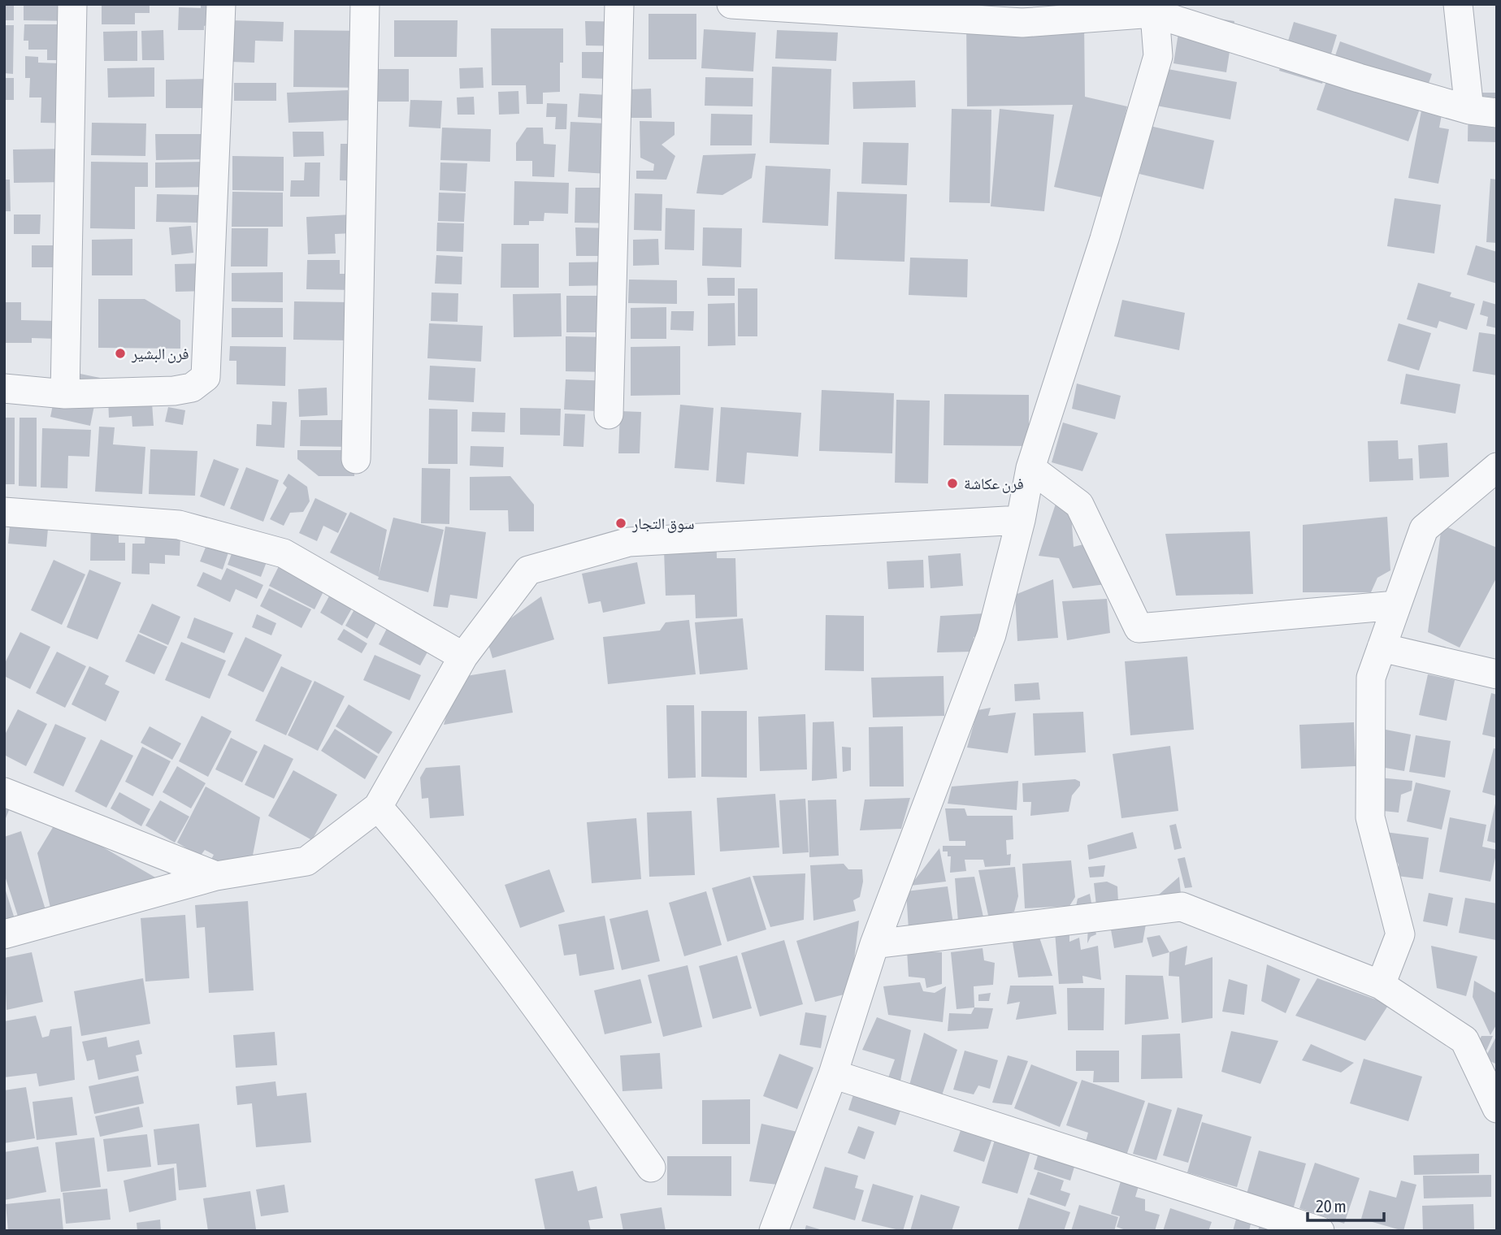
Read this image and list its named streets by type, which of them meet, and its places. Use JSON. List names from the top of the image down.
{
  "places": ["فرن البشير", "فرن عكاشة", "سوق التجار"],
  "scale_bar": "20 m"
}
